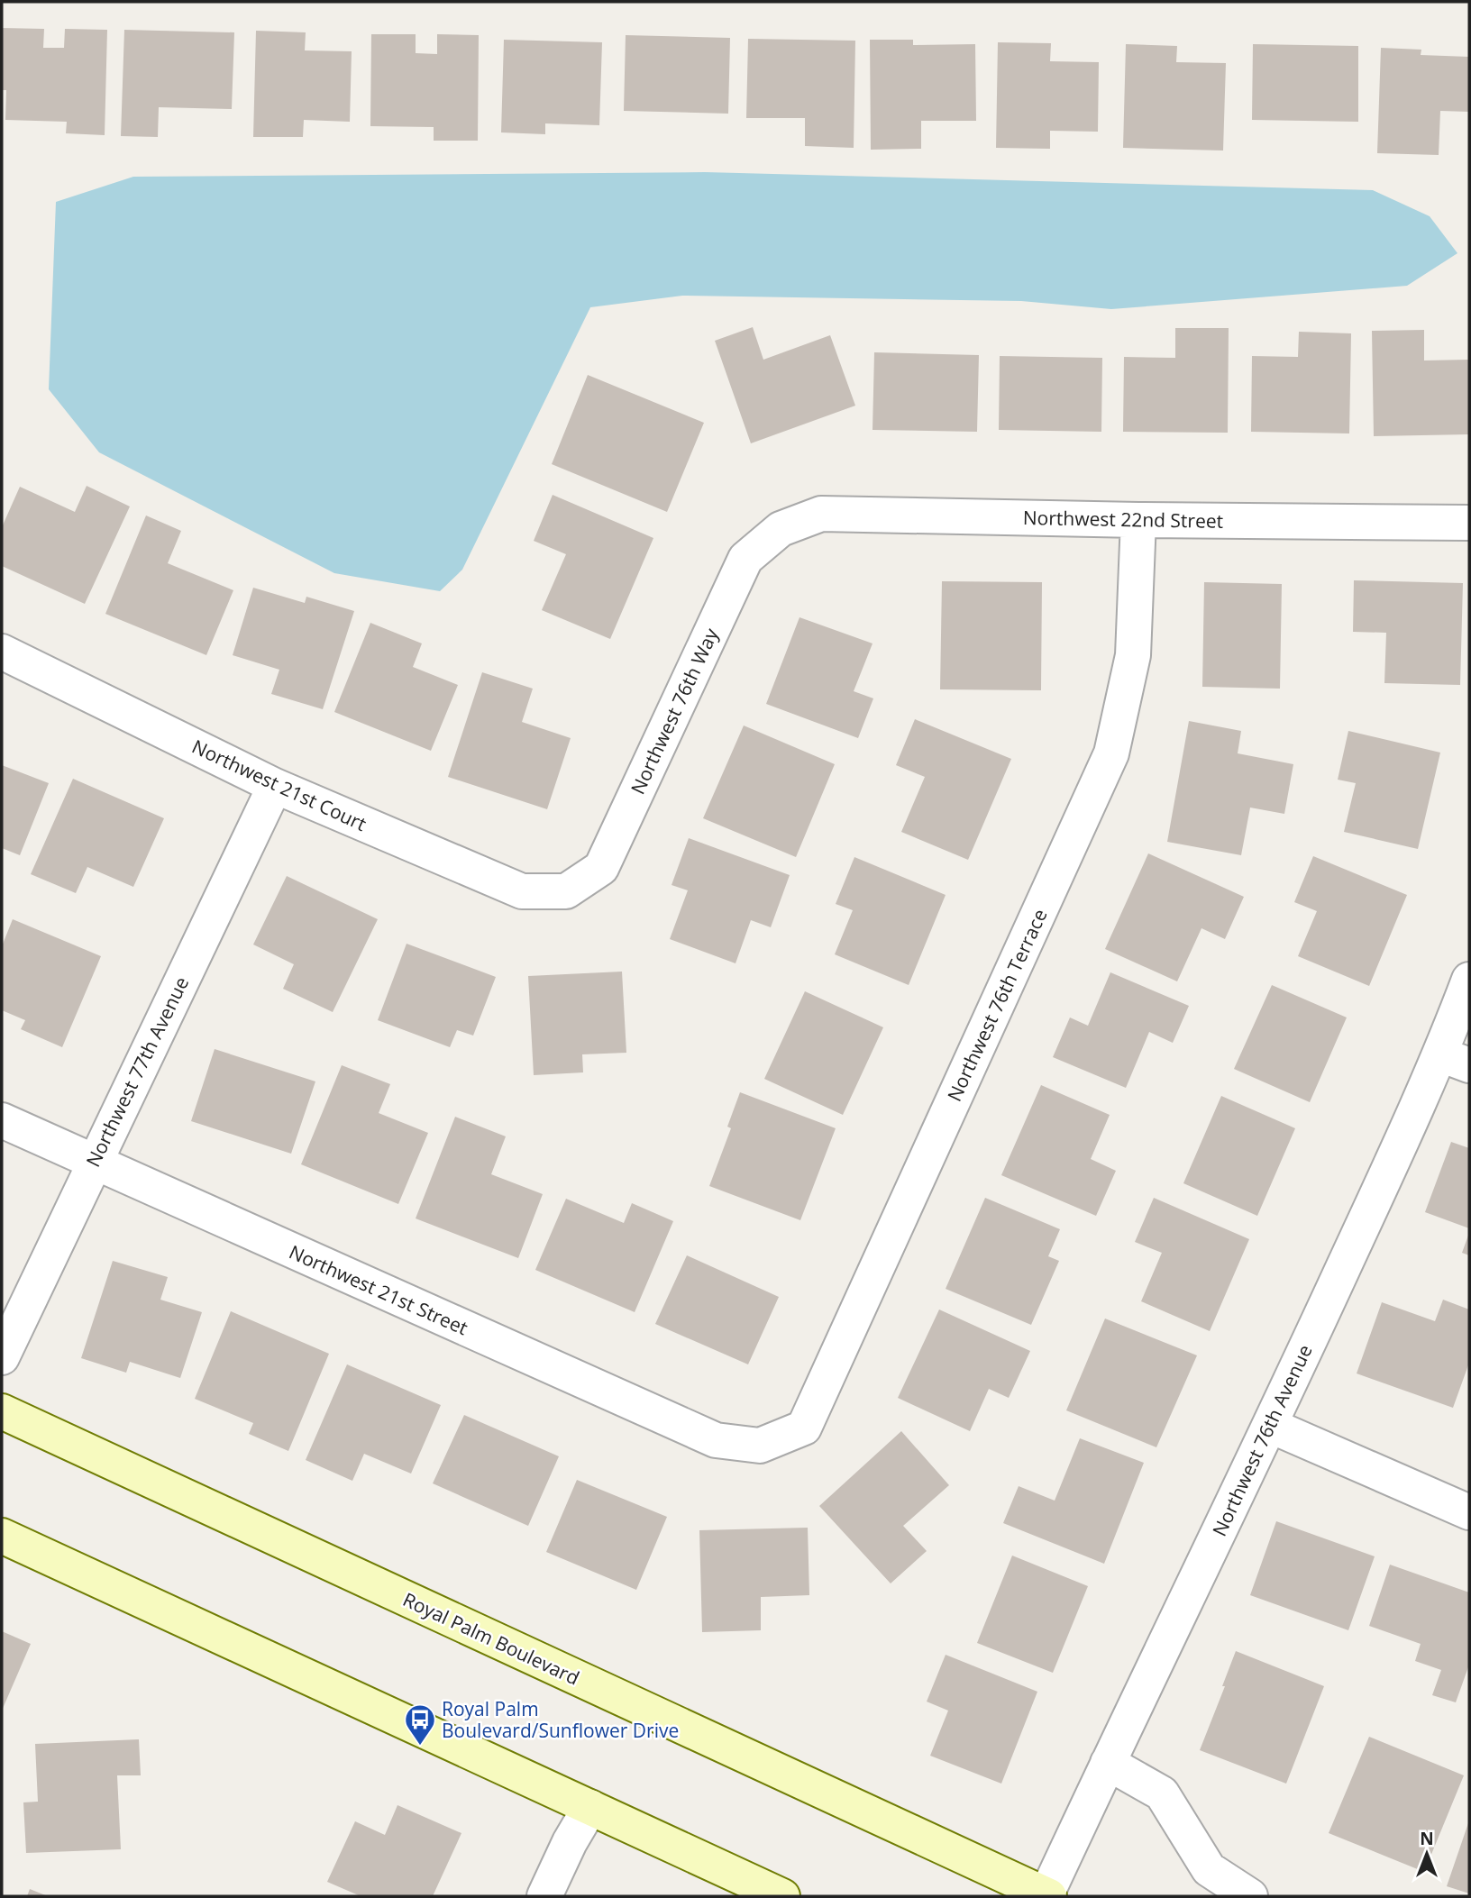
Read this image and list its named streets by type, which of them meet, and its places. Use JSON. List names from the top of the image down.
{
  "streets": {
    "main road": ["Royal Palm Boulevard"],
    "street": [
      "Northwest 22nd Street",
      "Northwest 76th Way",
      "Northwest 21st Court",
      "Northwest 76th Terrace",
      "Northwest 77th Avenue",
      "Northwest 21st Street",
      "Northwest 76th Avenue"
    ]
  },
  "crossings": [
    ["Northwest 22nd Street", "Northwest 76th Way"],
    ["Northwest 22nd Street", "Northwest 76th Terrace"],
    ["Northwest 76th Way", "Northwest 21st Court"],
    ["Northwest 21st Court", "Northwest 77th Avenue"],
    ["Northwest 76th Terrace", "Northwest 21st Street"],
    ["Northwest 77th Avenue", "Northwest 21st Street"],
    ["Northwest 76th Avenue", "Royal Palm Boulevard"]
  ],
  "places": {
    "bus stop": ["Royal Palm Boulevard/Sunflower Drive"]
  },
  "north": "top"
}
